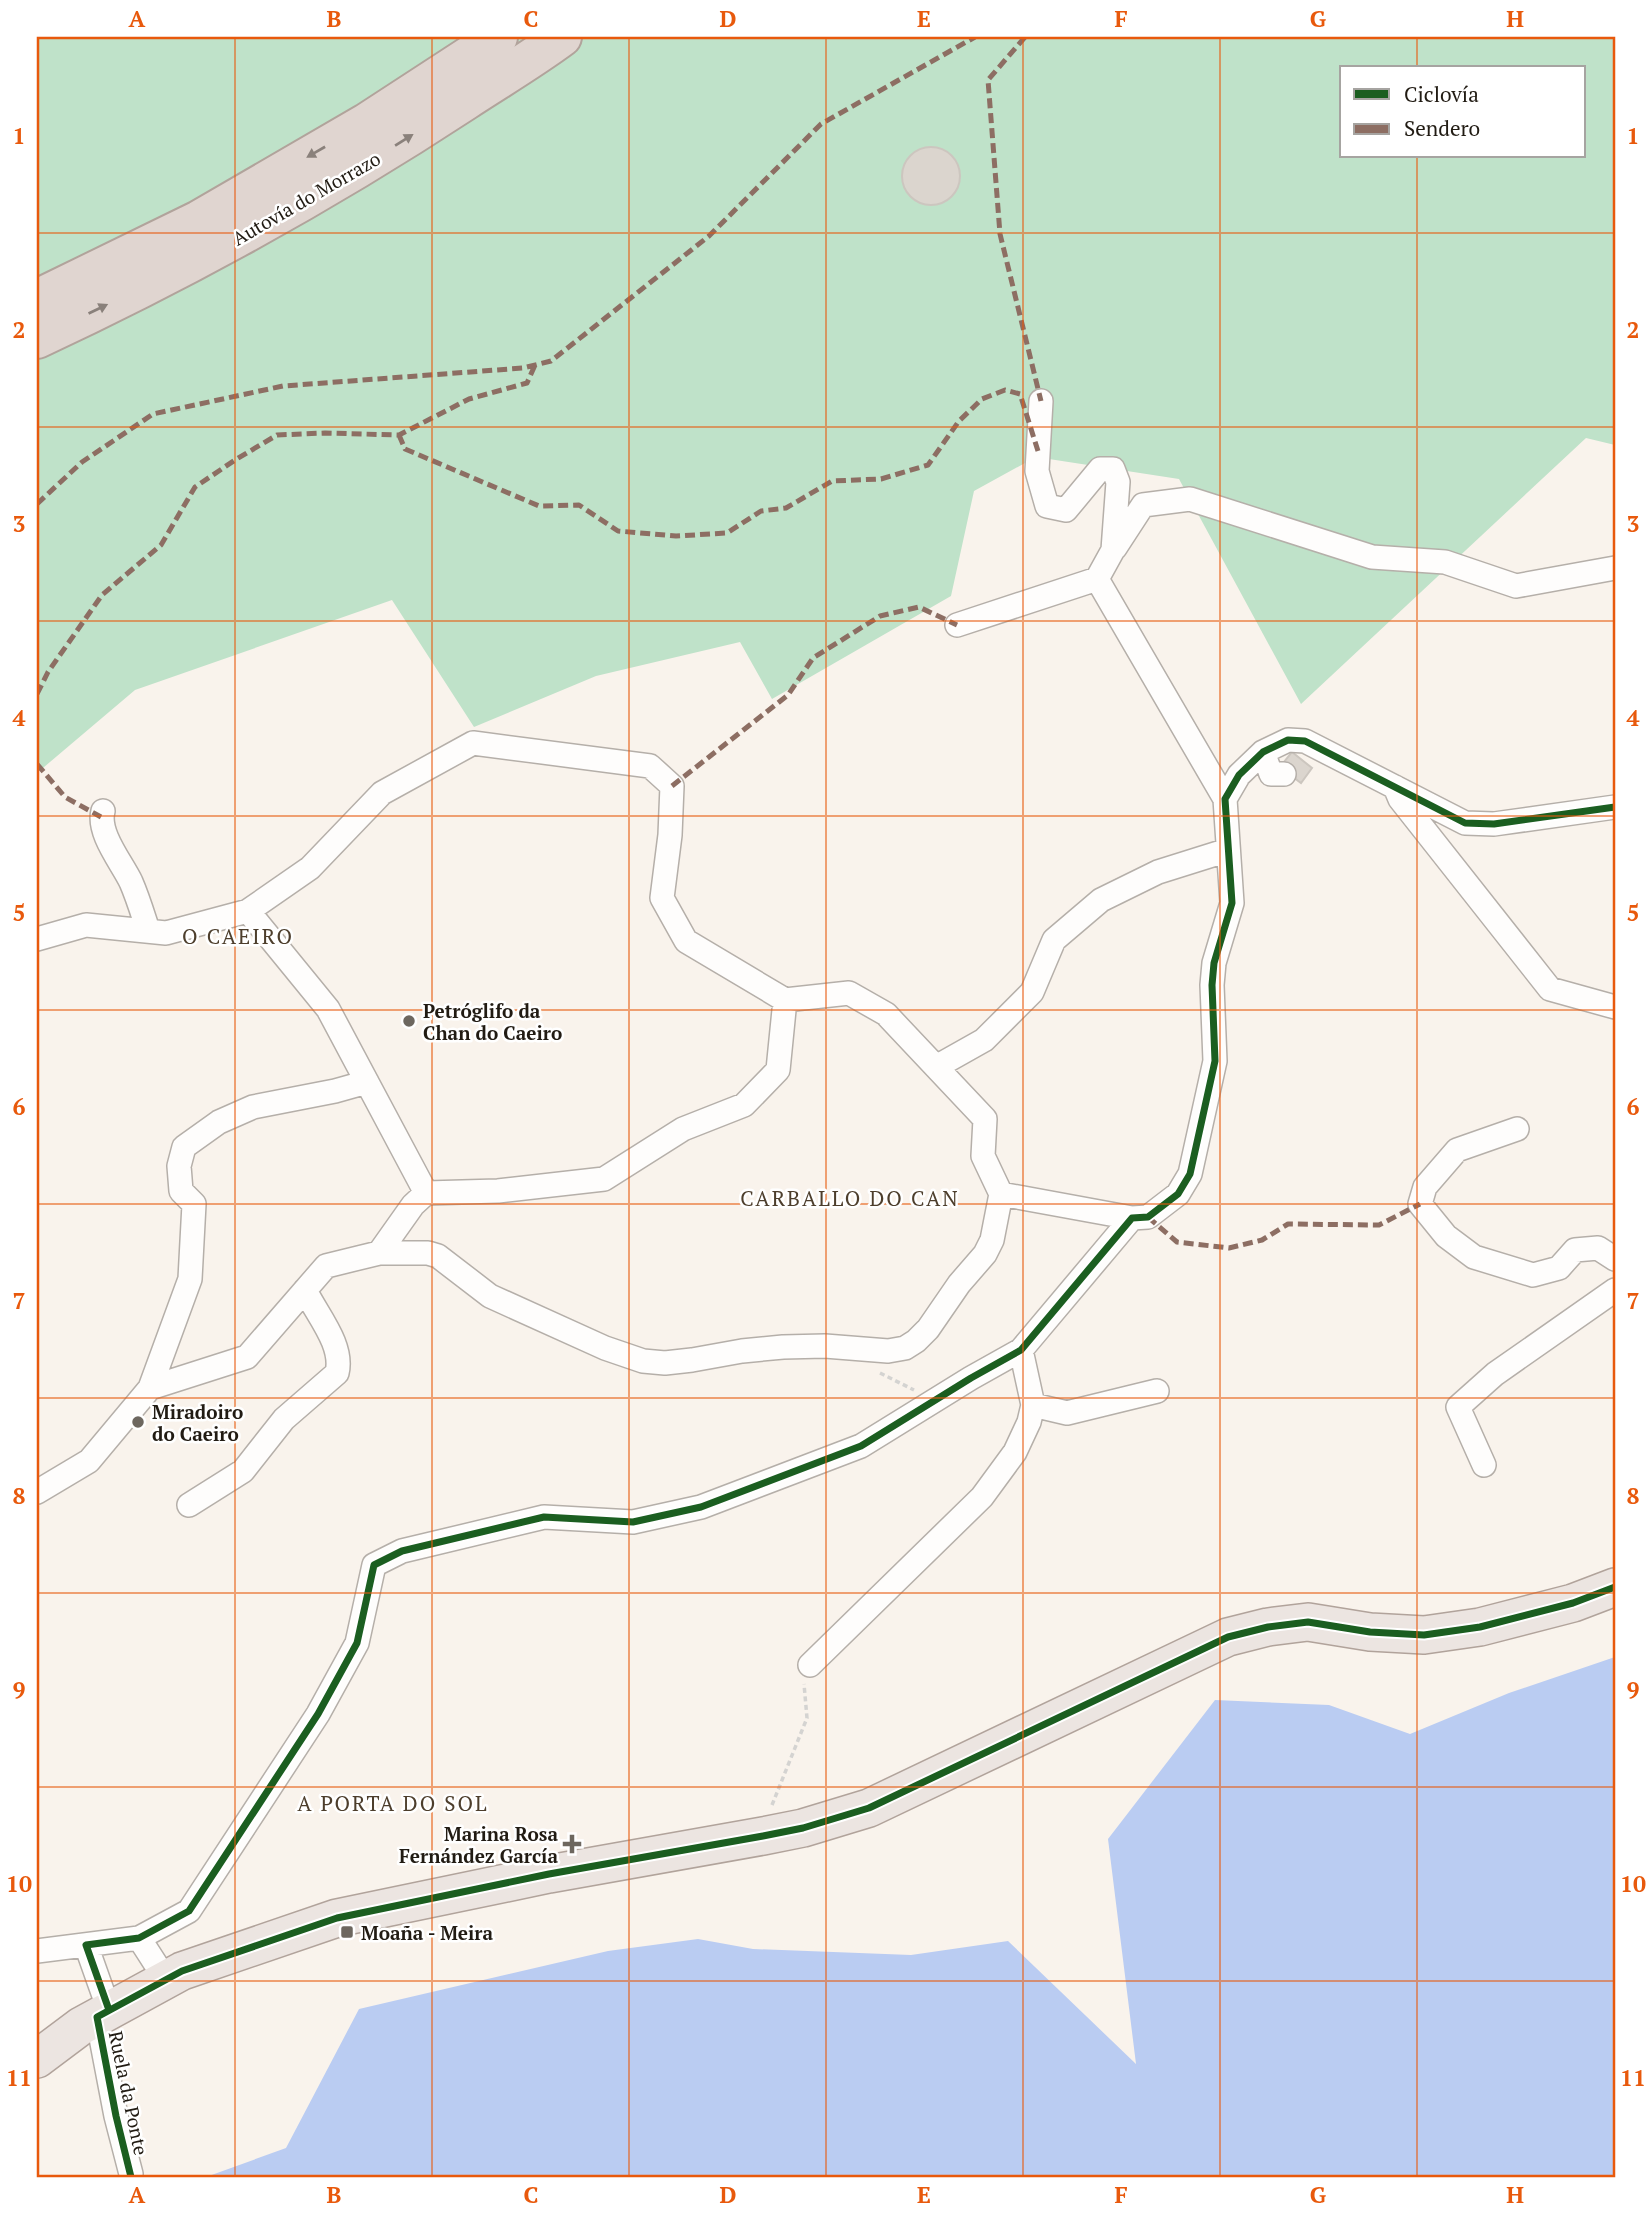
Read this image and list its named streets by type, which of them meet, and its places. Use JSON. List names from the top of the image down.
{
  "streets": {
    "highway": ["Autovía do Morrazo"],
    "street": ["Ruela da Ponte"]
  },
  "districts": ["O CAEIRO", "CARBALLO DO CAN", "A PORTA DO SOL"],
  "places": {
    "other": ["Petróglifo da Chan do Caeiro", "Miradoiro do Caeiro"],
    "health": ["Marina Rosa Fernández García"],
    "transit": ["Moaña - Meira"]
  },
  "legend": ["Ciclovía", "Sendero"],
  "grid": {
    "columns": [
      "A",
      "B",
      "C",
      "D",
      "E",
      "F",
      "G",
      "H"
    ],
    "rows": [
      "1",
      "2",
      "3",
      "4",
      "5",
      "6",
      "7",
      "8",
      "9",
      "10",
      "11"
    ]
  }
}
